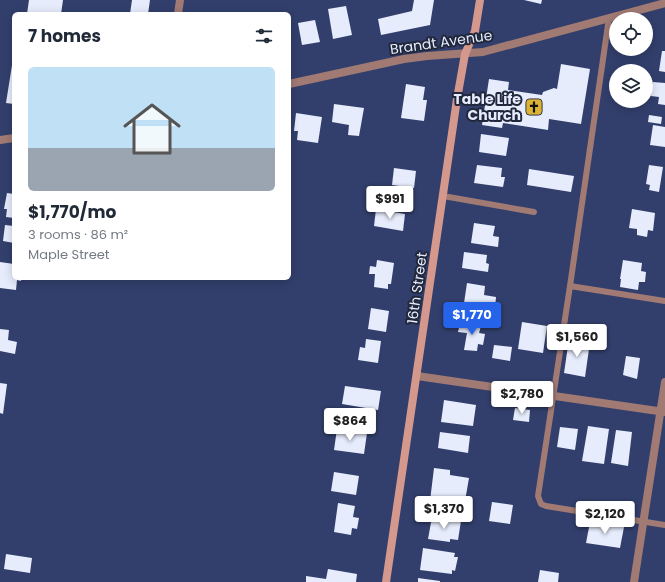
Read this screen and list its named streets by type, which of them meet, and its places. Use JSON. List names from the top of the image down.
{
  "streets": {
    "street": ["Brandt Avenue", "16th Street"]
  },
  "crossings": [
    ["Brandt Avenue", "16th Street"]
  ],
  "places": {
    "church": ["Table Life Church"]
  },
  "page": {
    "heading": "7 homes",
    "list": [
      {
        "name": "$1,770/mo",
        "note": "3 rooms · 86 m² · Maple Street"
      }
    ],
    "price": [
      "$991",
      "$1,770",
      "$1,560",
      "$2,780",
      "$864",
      "$1,370",
      "$2,120"
    ]
  }
}
